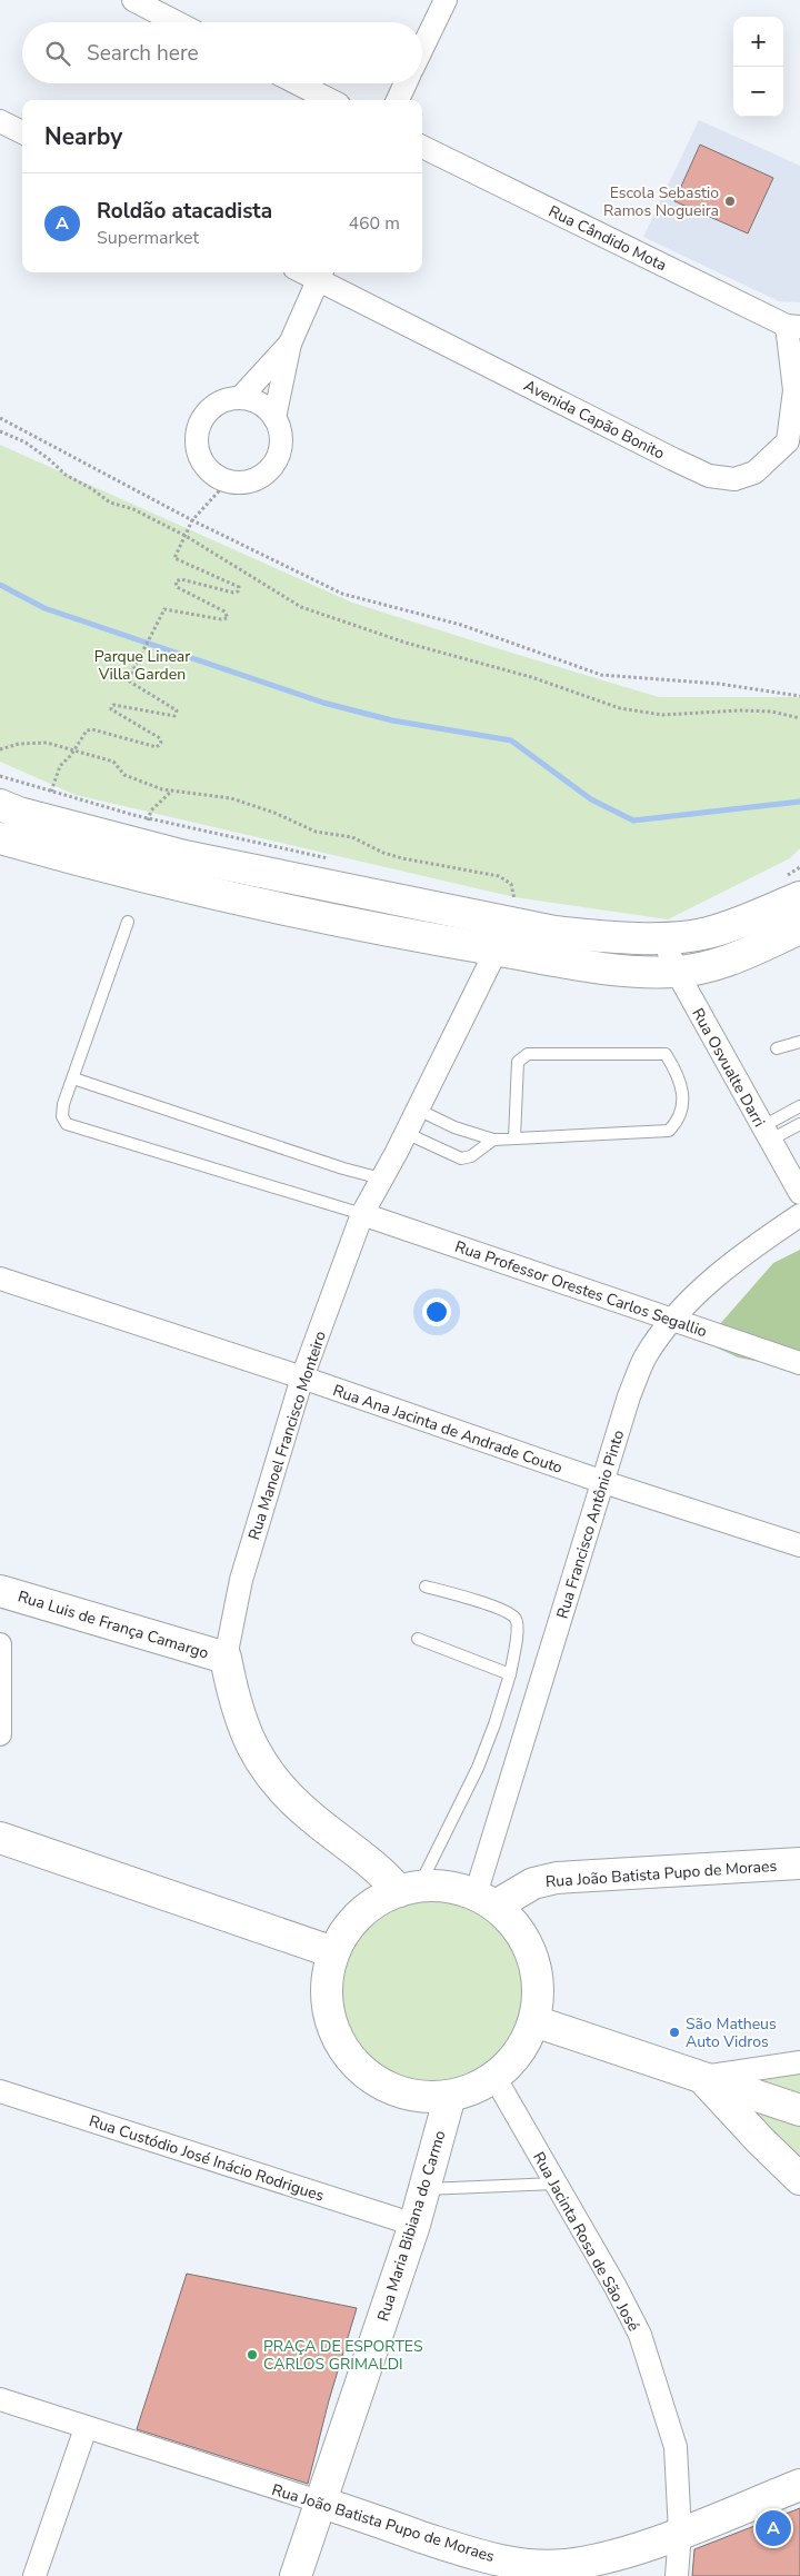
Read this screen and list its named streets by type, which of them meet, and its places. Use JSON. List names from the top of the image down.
{
  "streets": {
    "street": [
      "Rua Cândido Mota",
      "Avenida Capão Bonito",
      "Rua Osvualte Darri",
      "Rua Professor Orestes Carlos Segallio",
      "Rua Ana Jacinta de Andrade Couto",
      "Rua Manoel Francisco Monteiro",
      "Rua Francisco Antônio Pinto",
      "Rua Luis de França Camargo",
      "Rua João Batista Pupo de Moraes",
      "Rua Custódio José Inácio Rodrigues",
      "Rua Maria Bibiana do Carmo",
      "Rua Jacinta Rosa de São José"
    ]
  },
  "crossings": [
    ["Rua Cândido Mota", "Avenida Capão Bonito"],
    ["Rua Professor Orestes Carlos Segallio", "Rua Manoel Francisco Monteiro"],
    ["Rua Professor Orestes Carlos Segallio", "Rua Francisco Antônio Pinto"],
    ["Rua Ana Jacinta de Andrade Couto", "Rua Manoel Francisco Monteiro"],
    ["Rua Ana Jacinta de Andrade Couto", "Rua Francisco Antônio Pinto"],
    ["Rua Manoel Francisco Monteiro", "Rua Luis de França Camargo"],
    ["Rua Francisco Antônio Pinto", "Rua João Batista Pupo de Moraes"],
    ["Rua João Batista Pupo de Moraes", "Rua Maria Bibiana do Carmo"],
    ["Rua João Batista Pupo de Moraes", "Rua Jacinta Rosa de São José"],
    ["Rua Custódio José Inácio Rodrigues", "Rua Maria Bibiana do Carmo"]
  ],
  "parks": ["Parque Linear Villa Garden"],
  "places": ["Escola Sebastio Ramos Nogueira", "São Matheus Auto Vidros", "PRAÇA DE ESPORTES CARLOS GRIMALDI"],
  "page": {
    "map_buttons": ["+", "−"],
    "search": "Search here",
    "heading": "Nearby",
    "list": [
      {
        "mark": "A",
        "name": "Roldão atacadista",
        "note": "Supermarket",
        "value": "460 m"
      }
    ],
    "pins": "A"
  }
}
